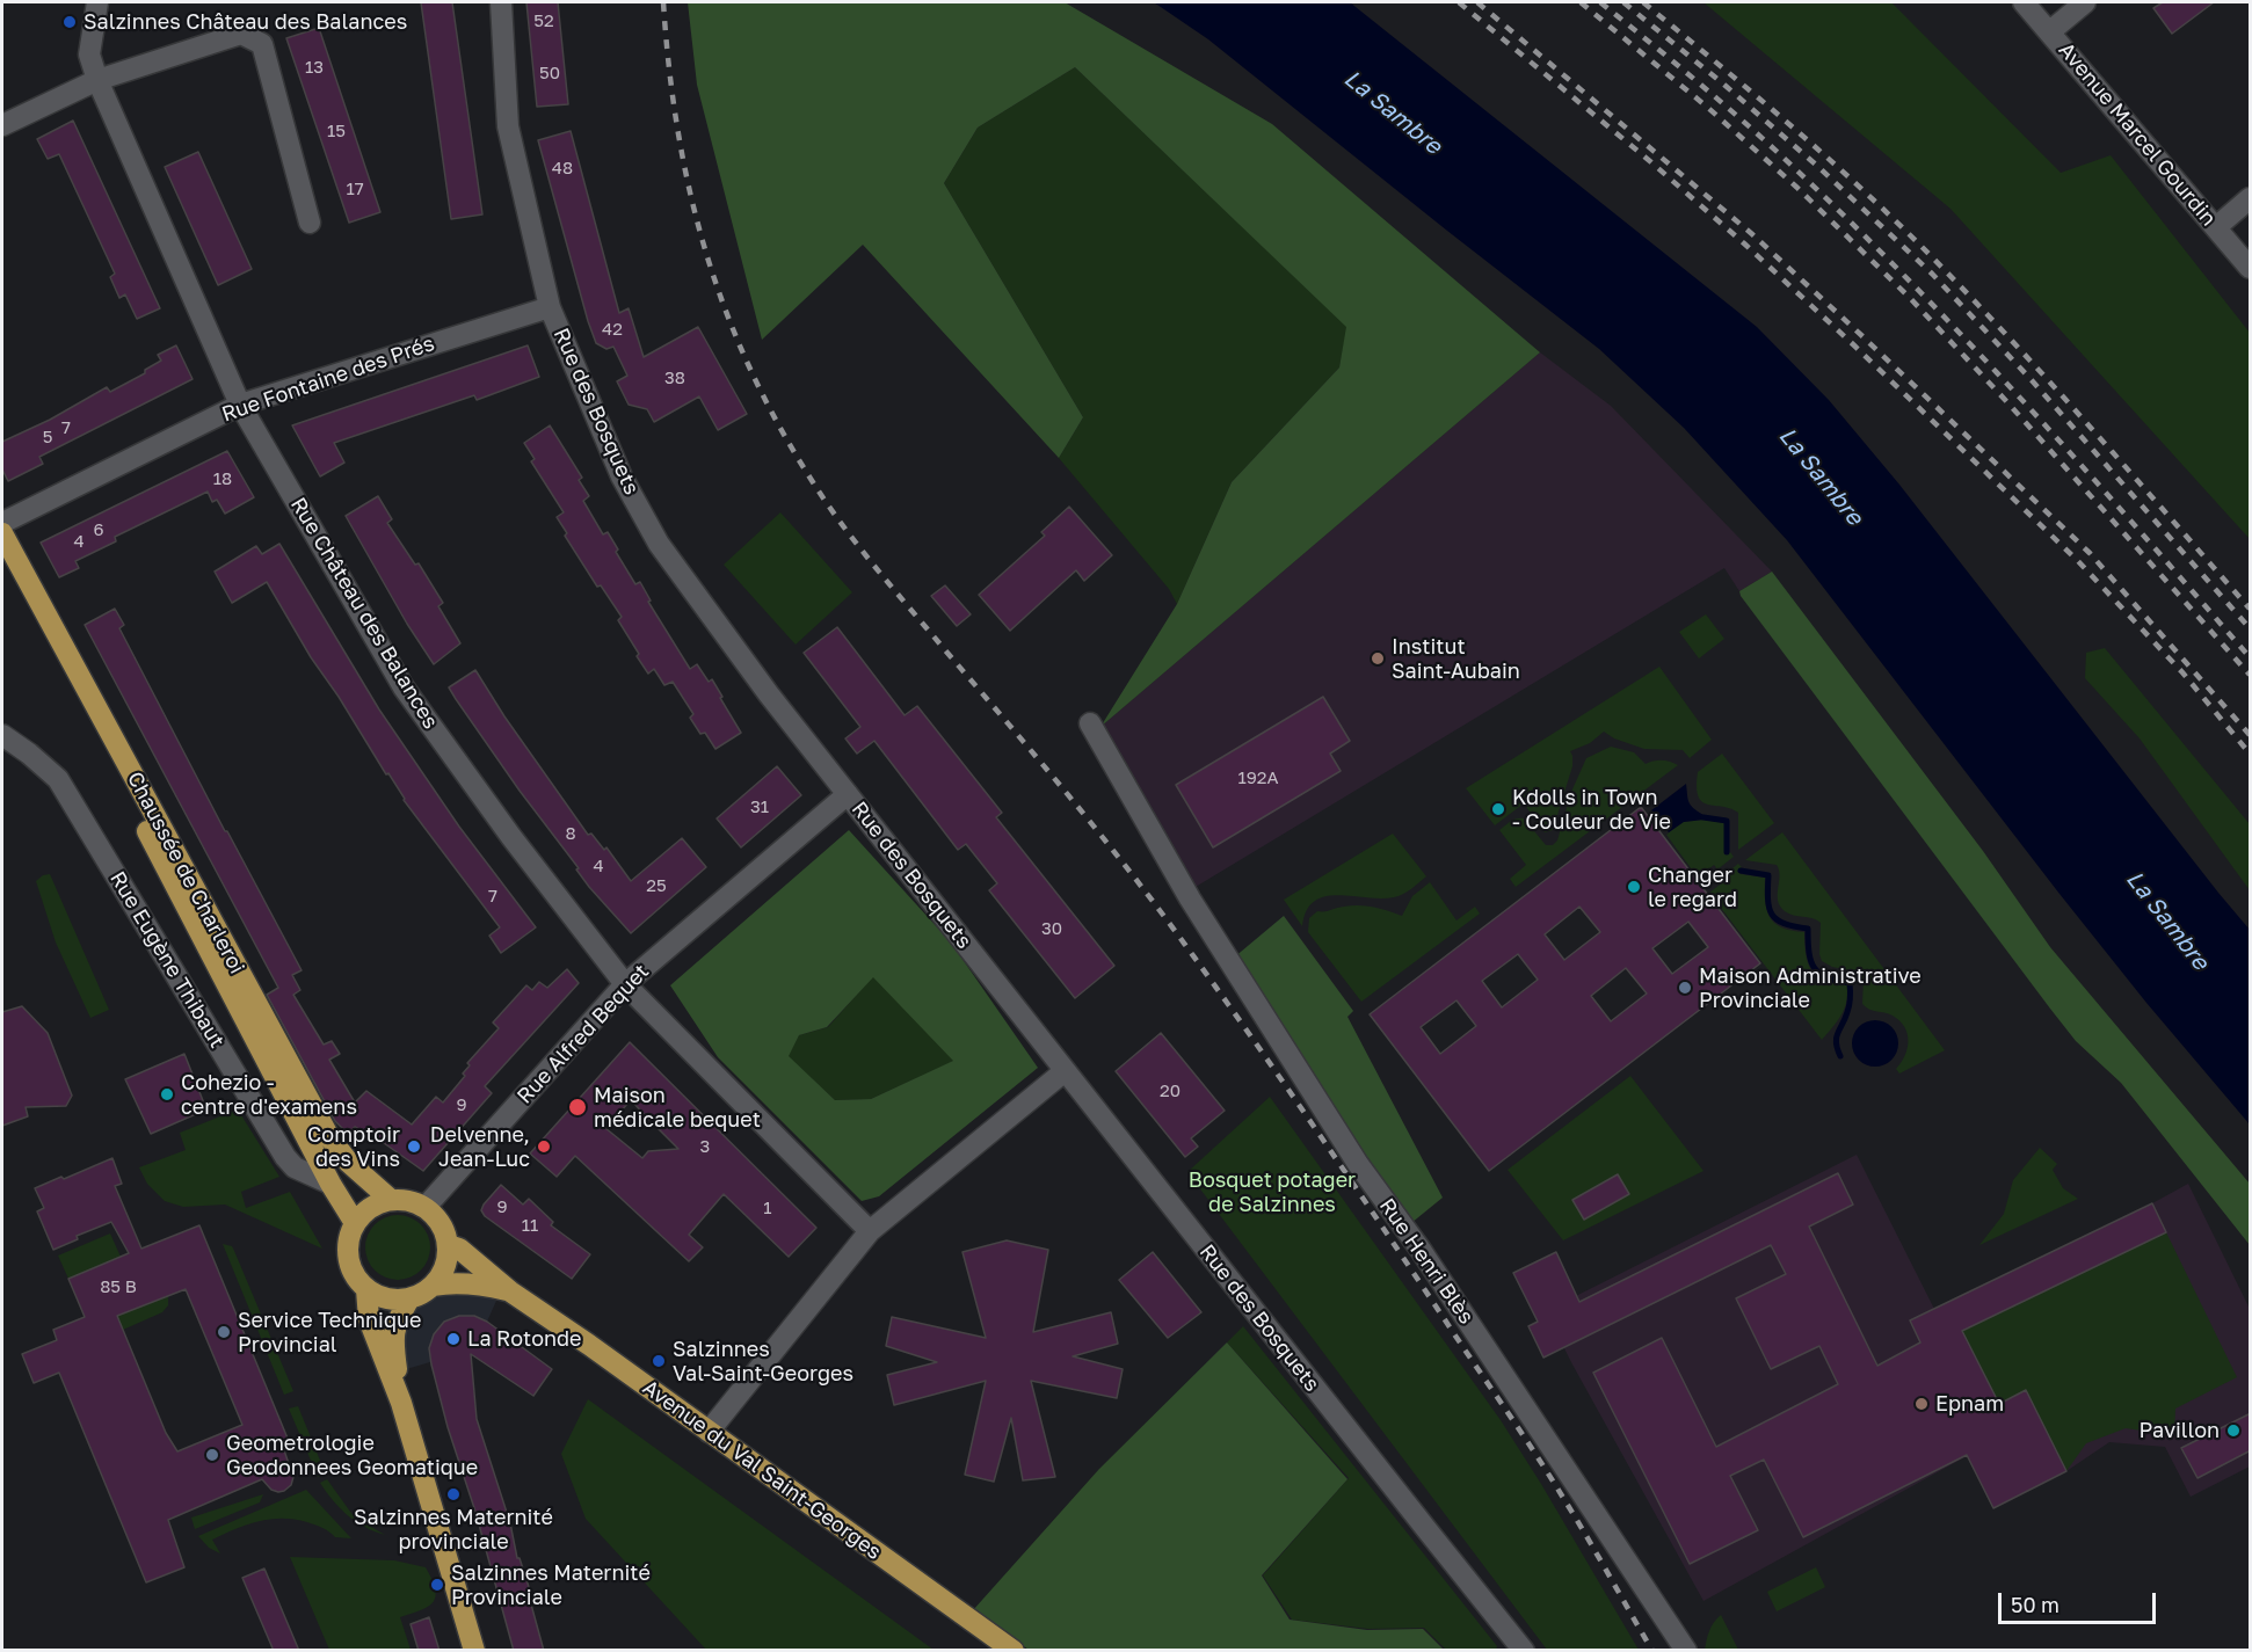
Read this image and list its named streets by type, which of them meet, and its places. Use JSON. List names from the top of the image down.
{
  "streets": {
    "main road": ["Chaussée de Charleroi", "Avenue du Val Saint-Georges"],
    "street": [
      "Avenue Marcel Gourdin",
      "Rue Fontaine des Prés",
      "Rue des Bosquets",
      "Rue Château des Balances",
      "Rue Eugène Thibaut",
      "Rue Alfred Bequet",
      "Rue Henri Blès"
    ]
  },
  "crossings": [
    ["Rue Fontaine des Prés", "Rue des Bosquets"],
    ["Rue Fontaine des Prés", "Rue Château des Balances"],
    ["Rue des Bosquets", "Rue Alfred Bequet"],
    ["Rue Château des Balances", "Rue Alfred Bequet"],
    ["Chaussée de Charleroi", "Rue Eugène Thibaut"],
    ["Chaussée de Charleroi", "Rue Alfred Bequet"],
    ["Chaussée de Charleroi", "Avenue du Val Saint-Georges"],
    ["Rue Alfred Bequet", "Avenue du Val Saint-Georges"]
  ],
  "water": ["La Sambre"],
  "parks": ["Bosquet potager de Salzinnes"],
  "places": [
    "Salzinnes Château des Balances",
    "Institut Saint-Aubain",
    "Kdolls in Town - Couleur de Vie",
    "Changer le regard",
    "Maison Administrative Provinciale",
    "Cohezio - centre d'examens",
    "Maison médicale bequet",
    "Comptoir des Vins",
    "Delvenne, Jean-Luc",
    "Service Technique Provincial",
    "La Rotonde",
    "Salzinnes Val-Saint-Georges",
    "Epnam",
    "Pavillon",
    "Geometrologie Geodonnees Geomatique",
    "Salzinnes Maternité provinciale",
    "Salzinnes Maternité Provinciale"
  ],
  "house_numbers": [
    "52",
    "13",
    "50",
    "15",
    "48",
    "17",
    "42",
    "38",
    "7",
    "5",
    "18",
    "6",
    "4",
    "192A",
    "31",
    "8",
    "4",
    "25",
    "7",
    "30",
    "20",
    "9",
    "3",
    "9",
    "1",
    "11",
    "85 B"
  ],
  "scale_bar": "50 m"
}
